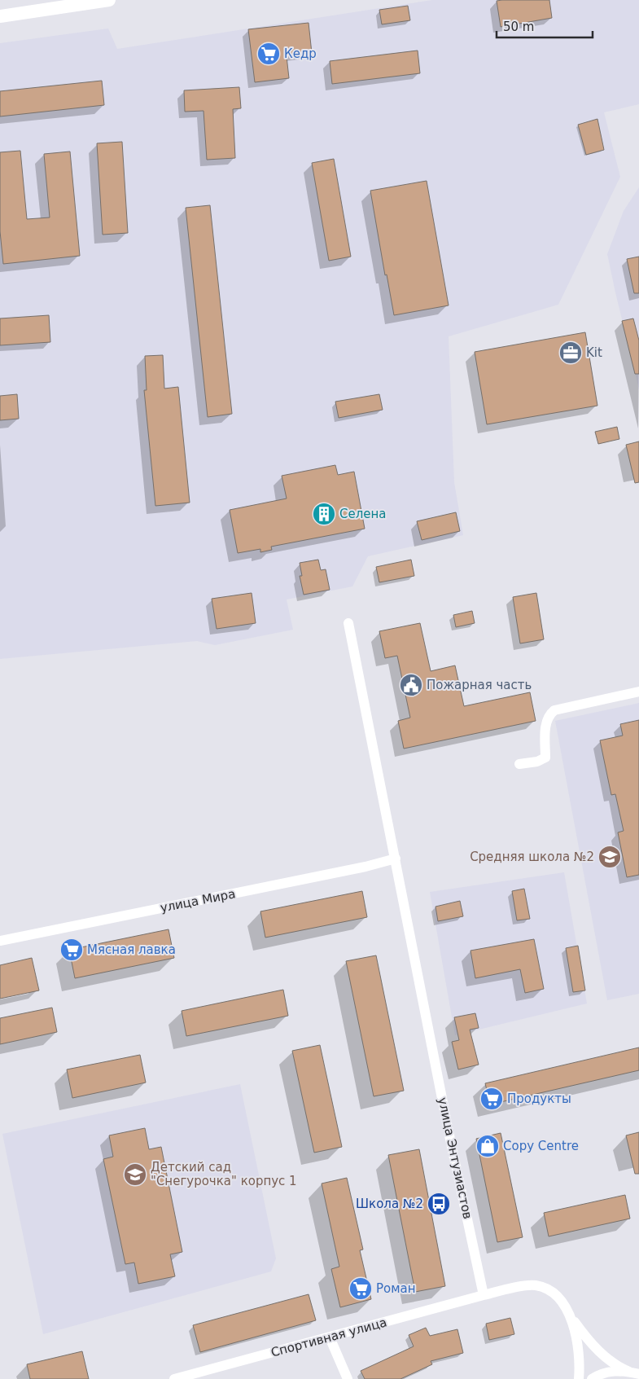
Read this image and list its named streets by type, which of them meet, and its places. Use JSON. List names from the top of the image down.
{
  "streets": {
    "street": ["улица Мира", "улица Энтузиастов", "Спортивная улица"]
  },
  "crossings": [
    ["улица Мира", "улица Энтузиастов"],
    ["улица Энтузиастов", "Спортивная улица"]
  ],
  "places": {
    "supermarket": [
      "Кедр",
      "Мясная лавка",
      "Продукты",
      "Роман"
    ],
    "office": ["Kit"],
    "building": ["Селена"],
    "public building": ["Пожарная часть"],
    "school or university": ["Средняя школа №2", "Детский сад \"Снегурочка\" корпус 1"],
    "shop": ["Copy Centre"],
    "bus stop": ["Школа №2"]
  },
  "scale_bar": "50 m"
}
